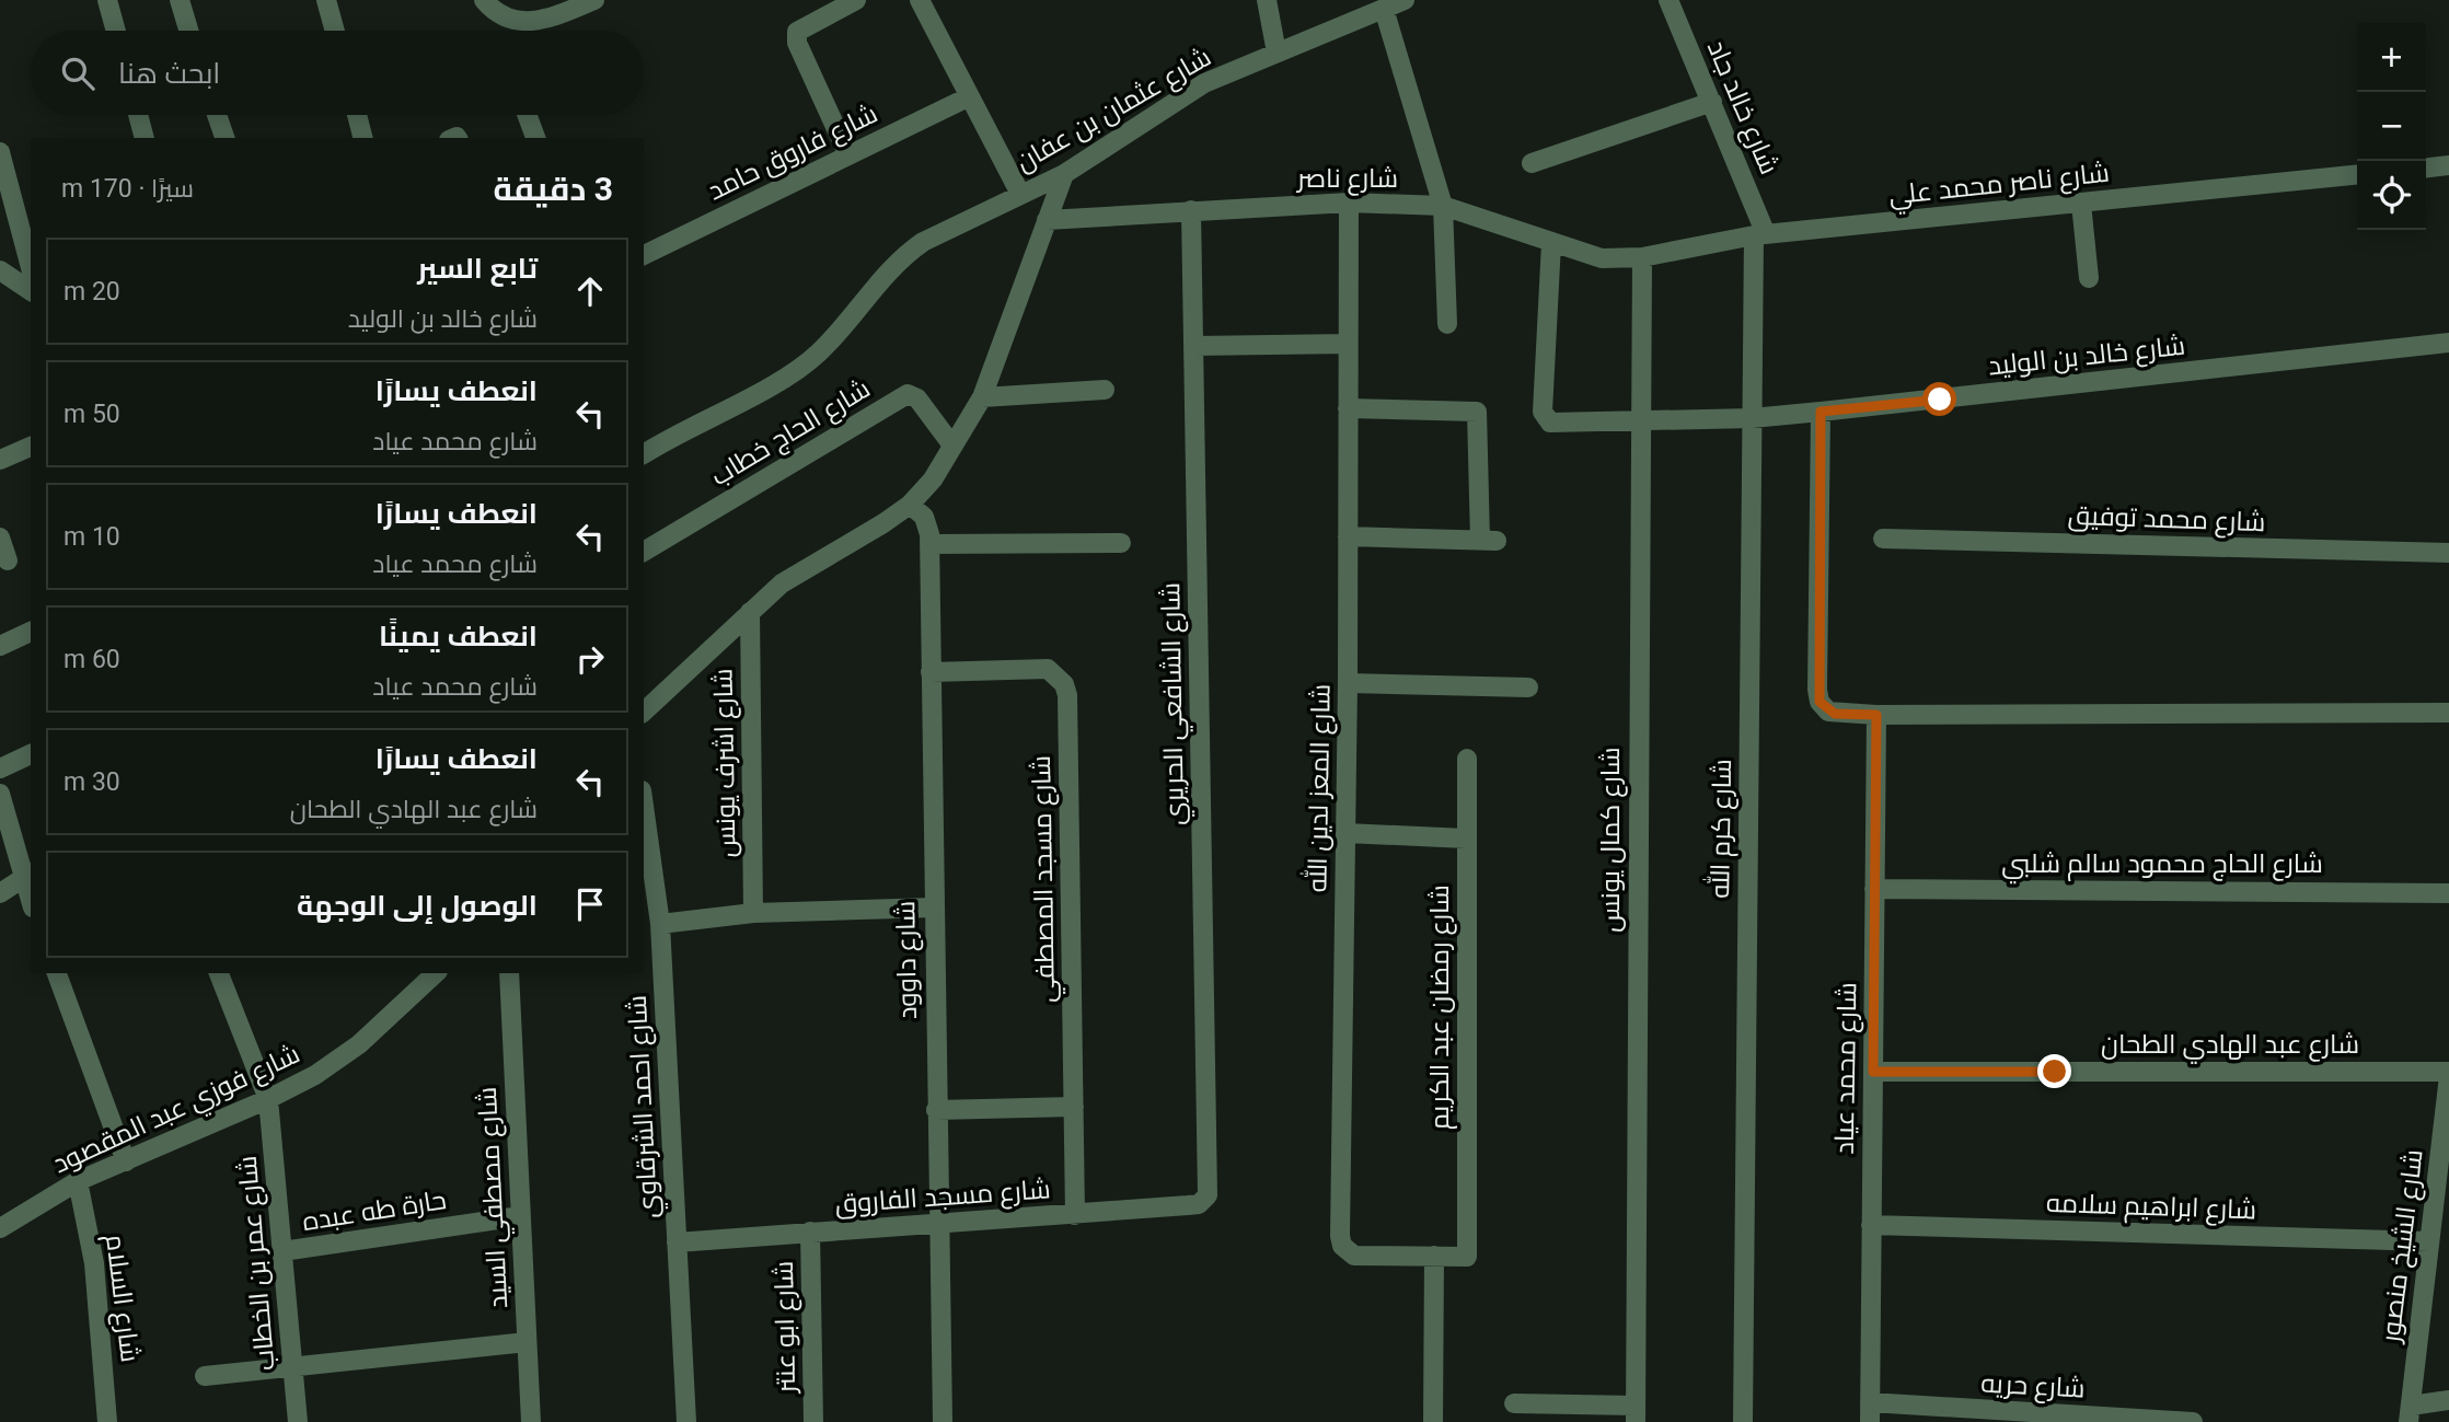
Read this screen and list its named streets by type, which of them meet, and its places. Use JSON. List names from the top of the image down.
{
  "streets": {
    "street": [
      "شارع خالد جاد",
      "شارع عثمان بن عفان",
      "شارع فاروق حامد",
      "شارع ناصر",
      "شارع ناصر محمد علي",
      "شارع خالد بن الوليد",
      "شارع الحاج خطاب",
      "شارع محمد توفيق",
      "شارع الشافعي الحريري",
      "شارع اشرف يونس",
      "شارع المعز لدين الله",
      "شارع كرم الله",
      "شارع كمال يونس",
      "شارع الحاج محمود سالم شلبي",
      "شارع مسجد المصطفي",
      "شارع داوود",
      "شارع رمضان عبد الكريم",
      "شارع عبد الهادي الطحان",
      "شارع محمد عياد",
      "شارع احمد الشرقاوي",
      "شارع فوزي عبد المقصود",
      "شارع مسجد الفاروق",
      "شارع مصطفي السيد",
      "شارع ابراهيم سلامه",
      "حارة طه عبده",
      "شارع الشيخ منصور",
      "شارع عمر بن الخطاب",
      "شارع السلام",
      "شارع ابو عنتر",
      "شارع حريه"
    ]
  },
  "crossings": [
    ["شارع خالد جاد", "شارع ناصر محمد علي"],
    ["شارع خالد جاد", "شارع كرم الله"],
    ["شارع ناصر", "شارع ناصر محمد علي"],
    ["شارع ناصر", "شارع خالد بن الوليد"],
    ["شارع ناصر", "شارع الشافعي الحريري"],
    ["شارع ناصر", "شارع المعز لدين الله"],
    ["شارع ناصر", "شارع كمال يونس"],
    ["شارع ناصر محمد علي", "شارع كرم الله"],
    ["شارع ناصر محمد علي", "شارع كمال يونس"],
    ["شارع خالد بن الوليد", "شارع كرم الله"],
    ["شارع خالد بن الوليد", "شارع كمال يونس"],
    ["شارع الشافعي الحريري", "شارع مسجد الفاروق"],
    ["شارع المعز لدين الله", "شارع رمضان عبد الكريم"],
    ["شارع الحاج محمود سالم شلبي", "شارع محمد عياد"],
    ["شارع مسجد المصطفي", "شارع داوود"],
    ["شارع مسجد المصطفي", "شارع مسجد الفاروق"],
    ["شارع داوود", "شارع مسجد الفاروق"],
    ["شارع عبد الهادي الطحان", "شارع محمد عياد"],
    ["شارع عبد الهادي الطحان", "شارع الشيخ منصور"],
    ["شارع محمد عياد", "شارع ابراهيم سلامه"],
    ["شارع محمد عياد", "شارع حريه"],
    ["شارع احمد الشرقاوي", "شارع مسجد الفاروق"],
    ["شارع فوزي عبد المقصود", "شارع عمر بن الخطاب"],
    ["شارع فوزي عبد المقصود", "شارع السلام"],
    ["شارع مسجد الفاروق", "شارع ابو عنتر"],
    ["شارع مصطفي السيد", "حارة طه عبده"],
    ["شارع ابراهيم سلامه", "شارع الشيخ منصور"],
    ["حارة طه عبده", "شارع عمر بن الخطاب"]
  ],
  "page": {
    "map_buttons": ["+", "−"],
    "search": "ابحث هنا",
    "heading": ["3 دقيقة", "سيرًا · 170 m"],
    "list": [
      ["تابع السير", "شارع خالد بن الوليد", "20 m"],
      ["انعطف يسارًا", "شارع محمد عياد", "50 m"],
      ["انعطف يسارًا", "شارع محمد عياد", "10 m"],
      ["انعطف يمينًا", "شارع محمد عياد", "60 m"],
      ["انعطف يسارًا", "شارع عبد الهادي الطحان", "30 m"],
      "الوصول إلى الوجهة"
    ]
  }
}
